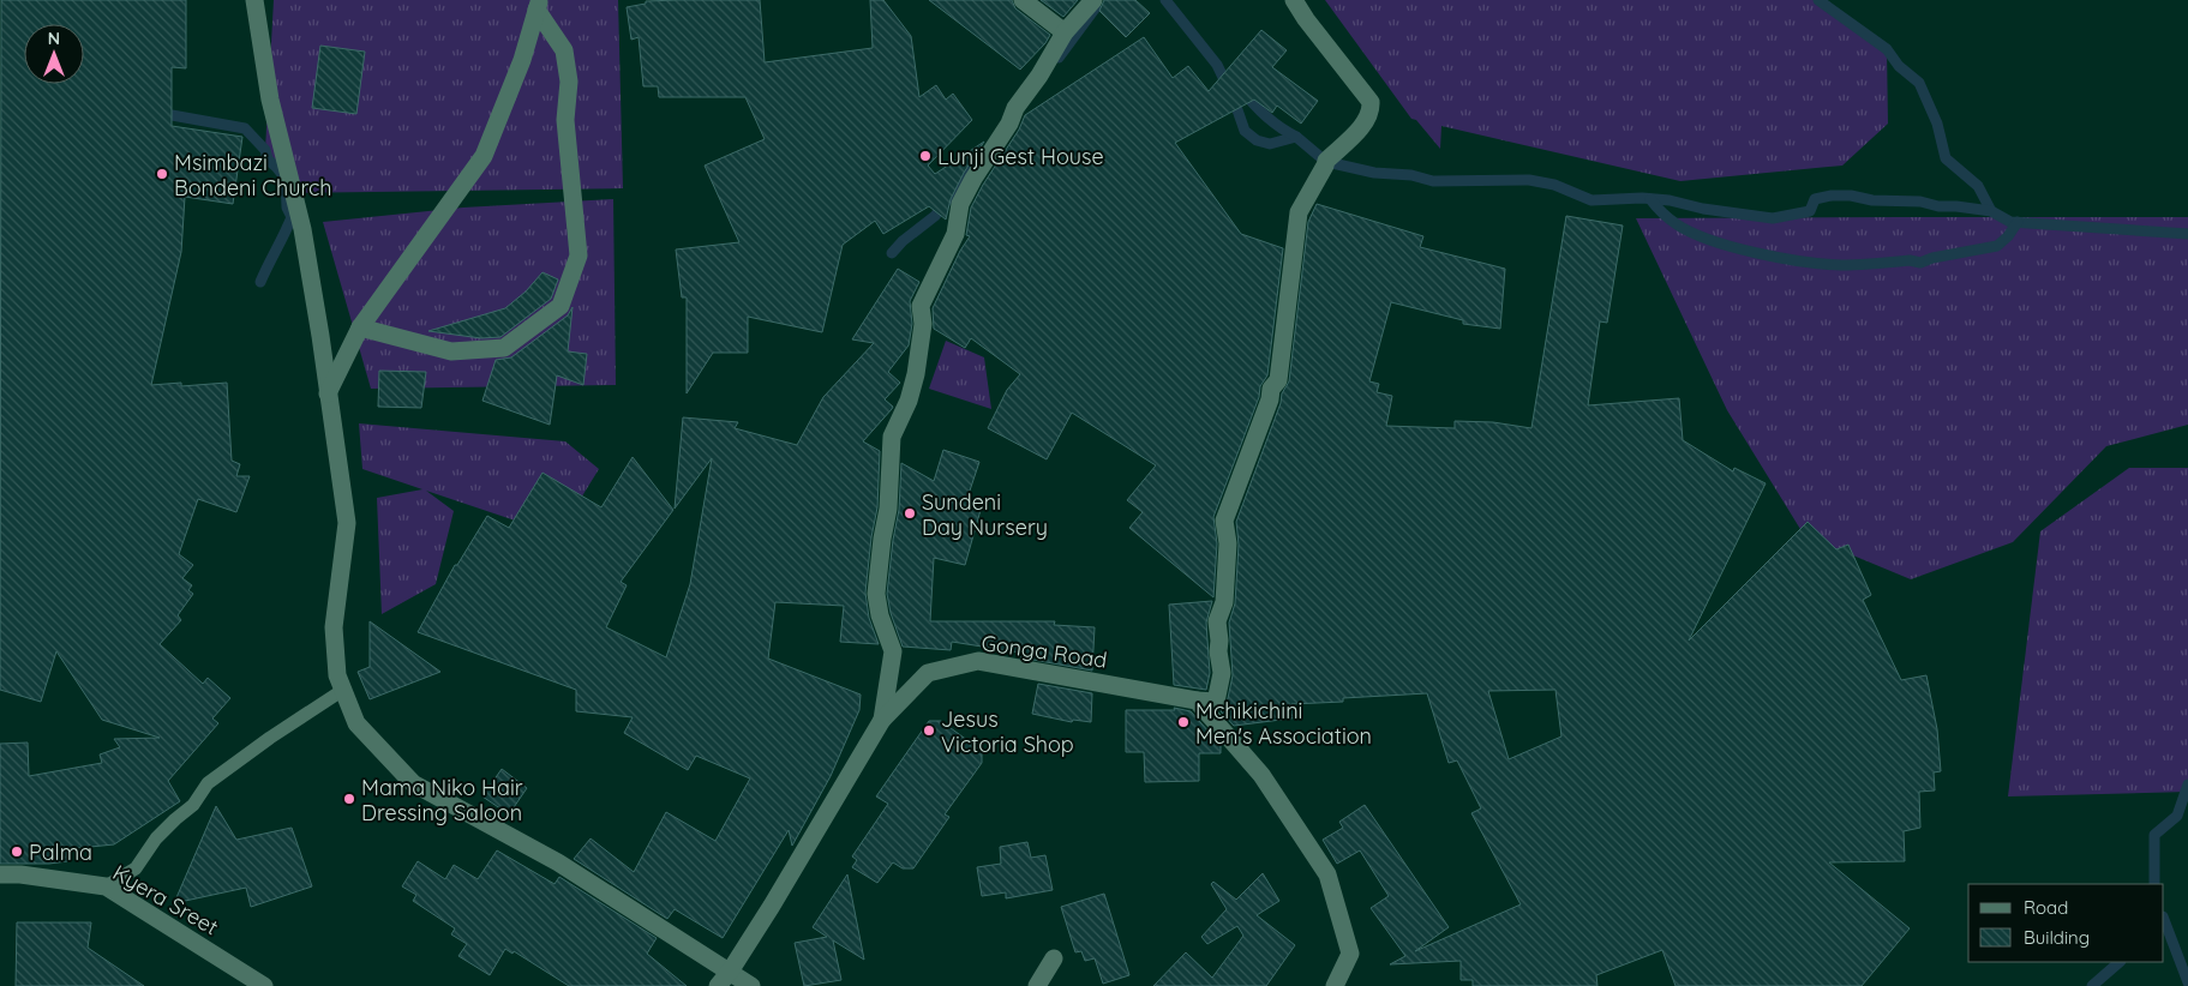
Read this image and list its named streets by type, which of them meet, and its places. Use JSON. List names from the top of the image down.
{
  "streets": {
    "street": ["Gonga Road", "Kyera Sreet"]
  },
  "places": [
    "Lunji Gest House",
    "Msimbazi Bondeni Church",
    "Sundeni Day Nursery",
    "Mchikichini Men's Association",
    "Jesus Victoria Shop",
    "Mama Niko Hair Dressing Saloon",
    "Palma"
  ],
  "legend": ["Road", "Building"],
  "north": "top"
}
